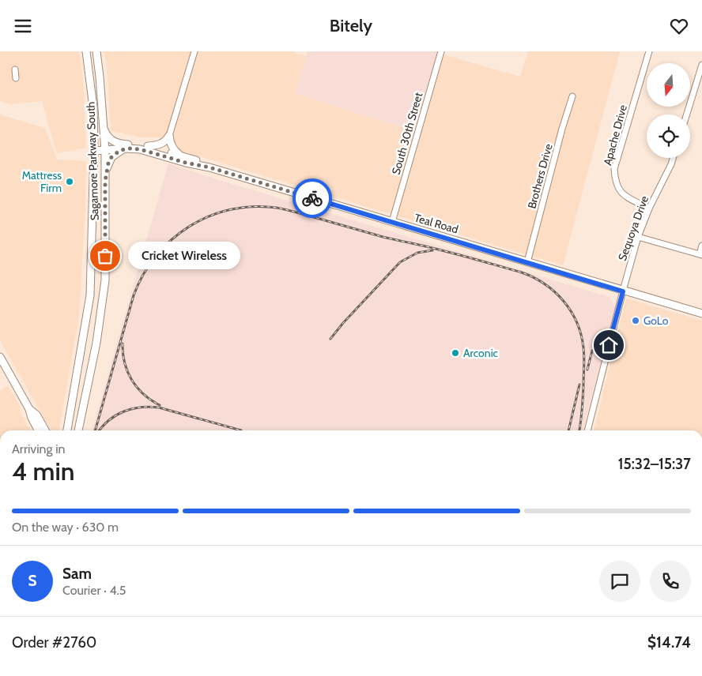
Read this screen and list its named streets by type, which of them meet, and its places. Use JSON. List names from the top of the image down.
{
  "streets": {
    "main road": ["Sagamore Parkway South", "Teal Road"],
    "street": [
      "South 30th Street",
      "Apache Drive",
      "Brothers Drive",
      "Sequoya Drive"
    ]
  },
  "crossings": [
    ["South 30th Street", "Teal Road"],
    ["Apache Drive", "Sequoya Drive"],
    ["Sagamore Parkway South", "Teal Road"],
    ["Brothers Drive", "Teal Road"],
    ["Teal Road", "Sequoya Drive"]
  ],
  "places": [
    "Mattress Firm",
    "Cricket Wireless",
    "GoLo",
    "Arconic"
  ],
  "north": "bottom",
  "page": {
    "header": "Bitely",
    "bubble": "Cricket Wireless",
    "heading": ["4 min", "Arriving in", "15:32–15:37"],
    "panel": [
      "Sam",
      "Courier · 4.5",
      "Order #2760",
      "$14.74"
    ],
    "bar": "On the way · 630 m",
    "round": "S"
  }
}
